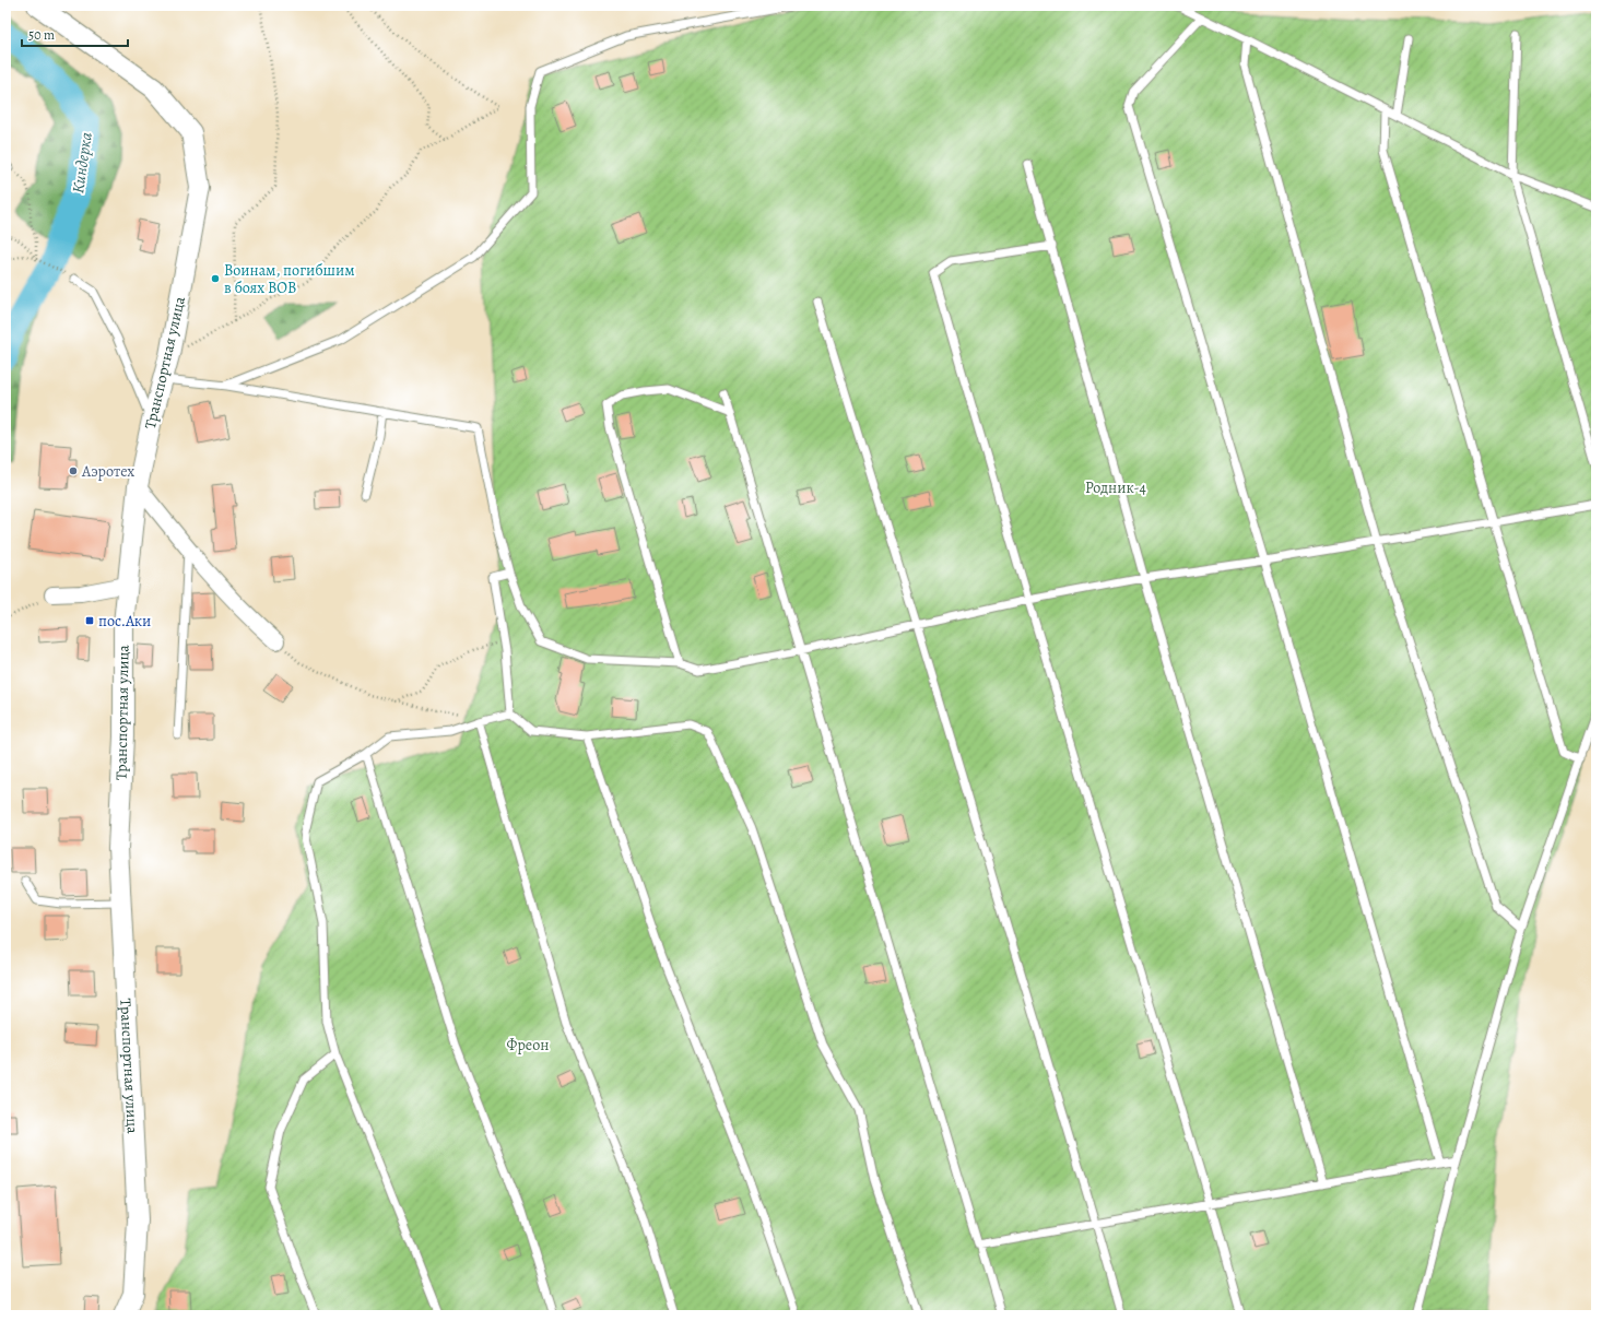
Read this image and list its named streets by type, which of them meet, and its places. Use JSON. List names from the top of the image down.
{
  "streets": {
    "street": ["Транспортная улица"]
  },
  "water": ["Киндерка"],
  "parks": ["Родник-4", "Фреон"],
  "places": {
    "other": ["Воинам, погибшим в боях ВОВ", "Аэротех"],
    "transit": ["пос.Аки"]
  },
  "scale_bar": "50 m"
}
